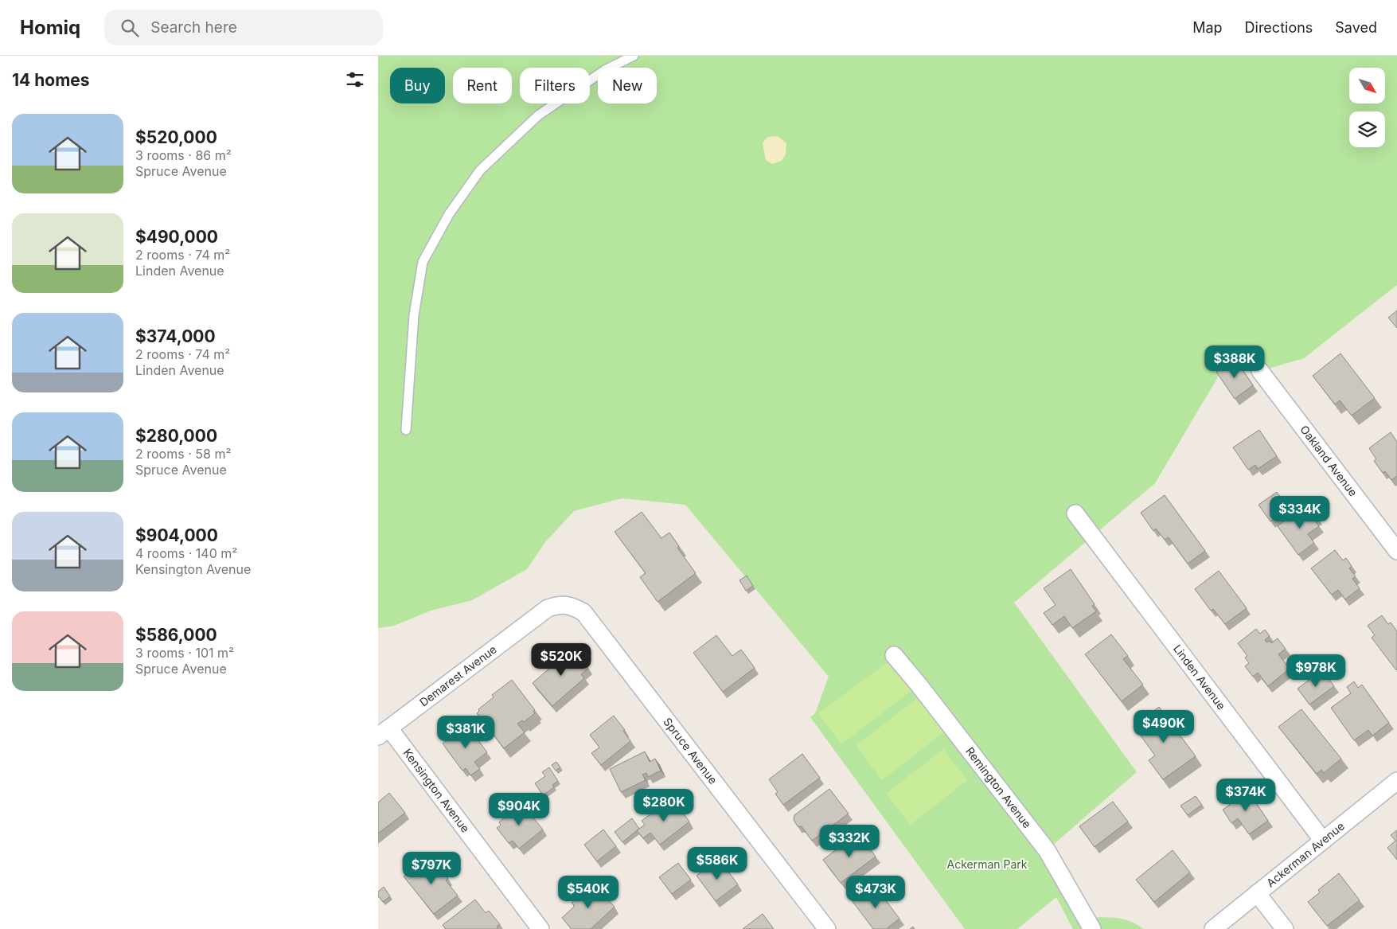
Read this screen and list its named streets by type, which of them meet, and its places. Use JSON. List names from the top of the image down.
{
  "streets": {
    "street": [
      "Oakland Avenue",
      "Demarest Avenue",
      "Linden Avenue",
      "Spruce Avenue",
      "Remington Avenue",
      "Kensington Avenue",
      "Ackerman Avenue"
    ]
  },
  "crossings": [
    ["Demarest Avenue", "Spruce Avenue"],
    ["Demarest Avenue", "Kensington Avenue"],
    ["Linden Avenue", "Ackerman Avenue"]
  ],
  "parks": ["Ackerman Park"],
  "north": "bottom right",
  "page": {
    "header": "Homiq",
    "search": "Search here",
    "nav": ["Map", "Directions", "Saved"],
    "heading": "14 homes",
    "chip": [
      "Buy",
      "Rent",
      "Filters",
      "New"
    ],
    "list": [
      {
        "name": "$520,000",
        "note": "3 rooms · 86 m² · Spruce Avenue"
      },
      {
        "name": "$490,000",
        "note": "2 rooms · 74 m² · Linden Avenue"
      },
      {
        "name": "$374,000",
        "note": "2 rooms · 74 m² · Linden Avenue"
      },
      {
        "name": "$280,000",
        "note": "2 rooms · 58 m² · Spruce Avenue"
      },
      {
        "name": "$904,000",
        "note": "4 rooms · 140 m² · Kensington Avenue"
      },
      {
        "name": "$586,000",
        "note": "3 rooms · 101 m² · Spruce Avenue"
      }
    ],
    "price": [
      "$388K",
      "$334K",
      "$520K",
      "$978K",
      "$490K",
      "$381K",
      "$374K",
      "$280K",
      "$904K",
      "$332K",
      "$586K",
      "$797K",
      "$540K",
      "$473K"
    ]
  }
}
